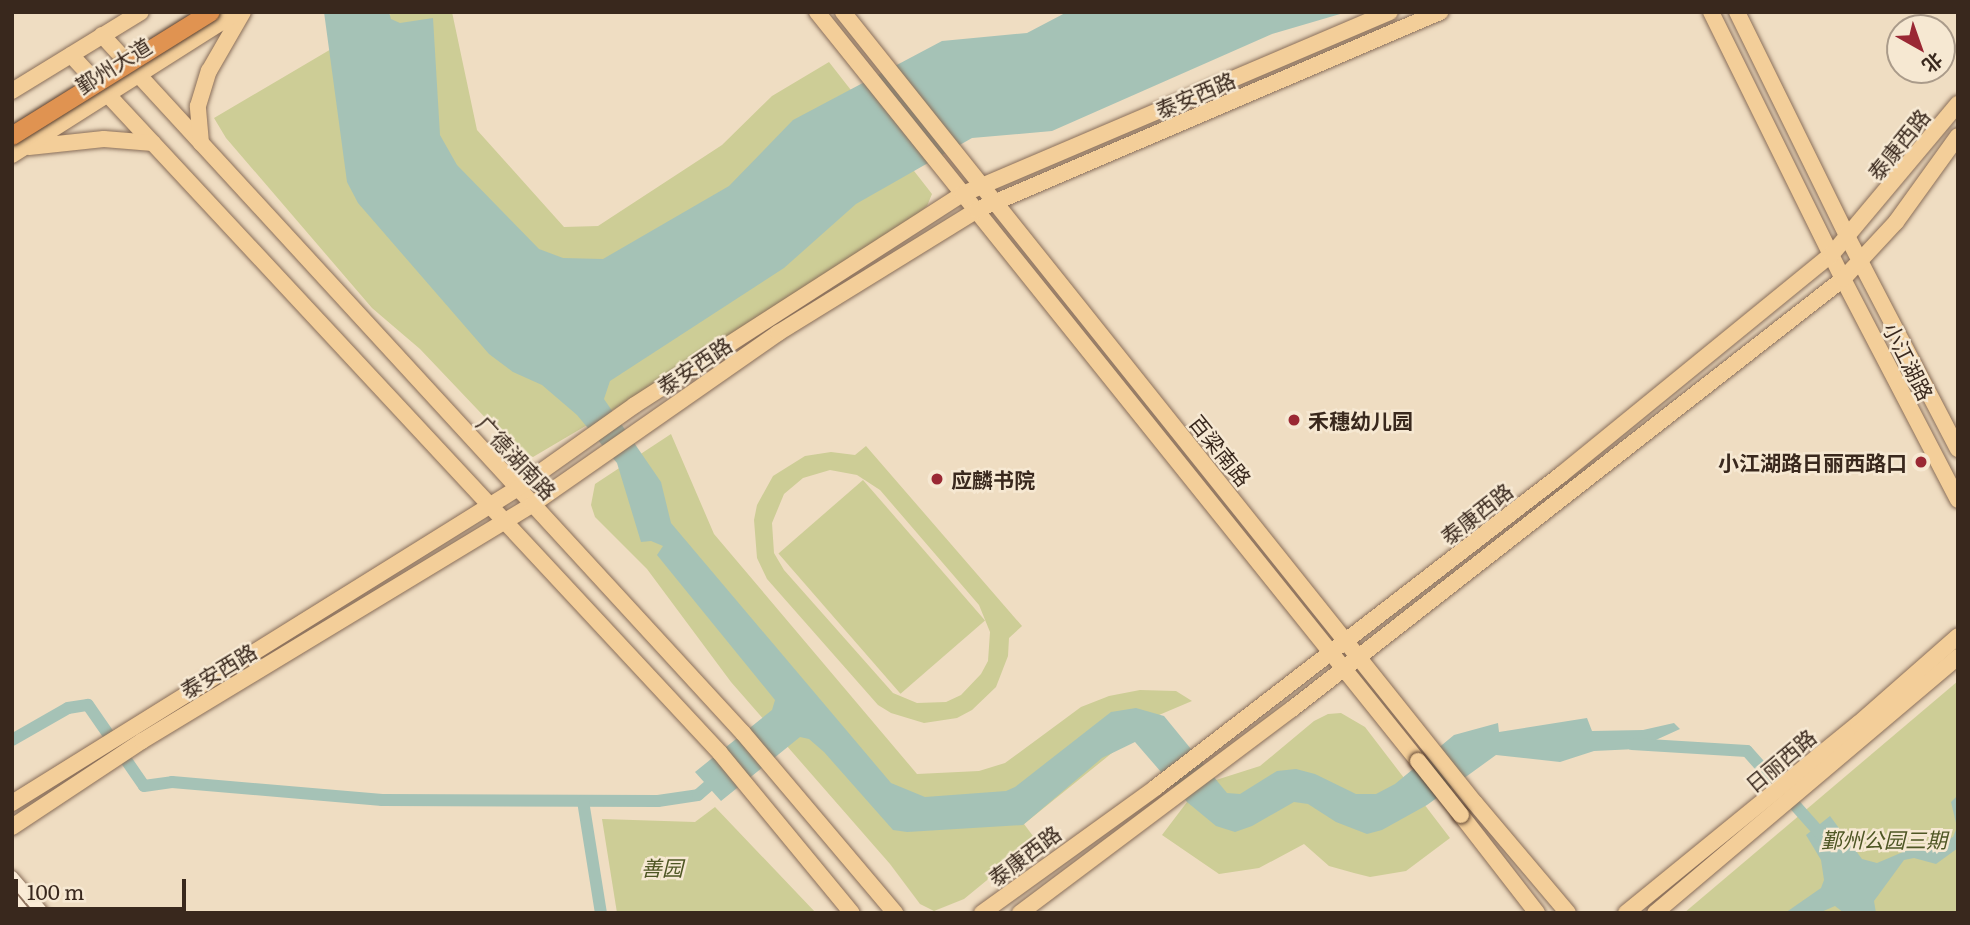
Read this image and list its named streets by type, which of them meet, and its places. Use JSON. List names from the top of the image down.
{
  "streets": {
    "main road": [
      "鄞州大道",
      "泰安西路",
      "泰康西路",
      "小江湖路",
      "百梁南路",
      "广德湖南路",
      "日丽西路"
    ]
  },
  "crossings": [
    ["鄞州大道", "广德湖南路"],
    ["泰安西路", "百梁南路"],
    ["泰安西路", "广德湖南路"],
    ["泰康西路", "小江湖路"],
    ["泰康西路", "百梁南路"]
  ],
  "parks": ["鄞州公园三期", "善园"],
  "places": ["禾穗幼儿园", "小江湖路日丽西路口", "应麟书院"],
  "scale_bar": "100 m",
  "north": "bottom right"
}
